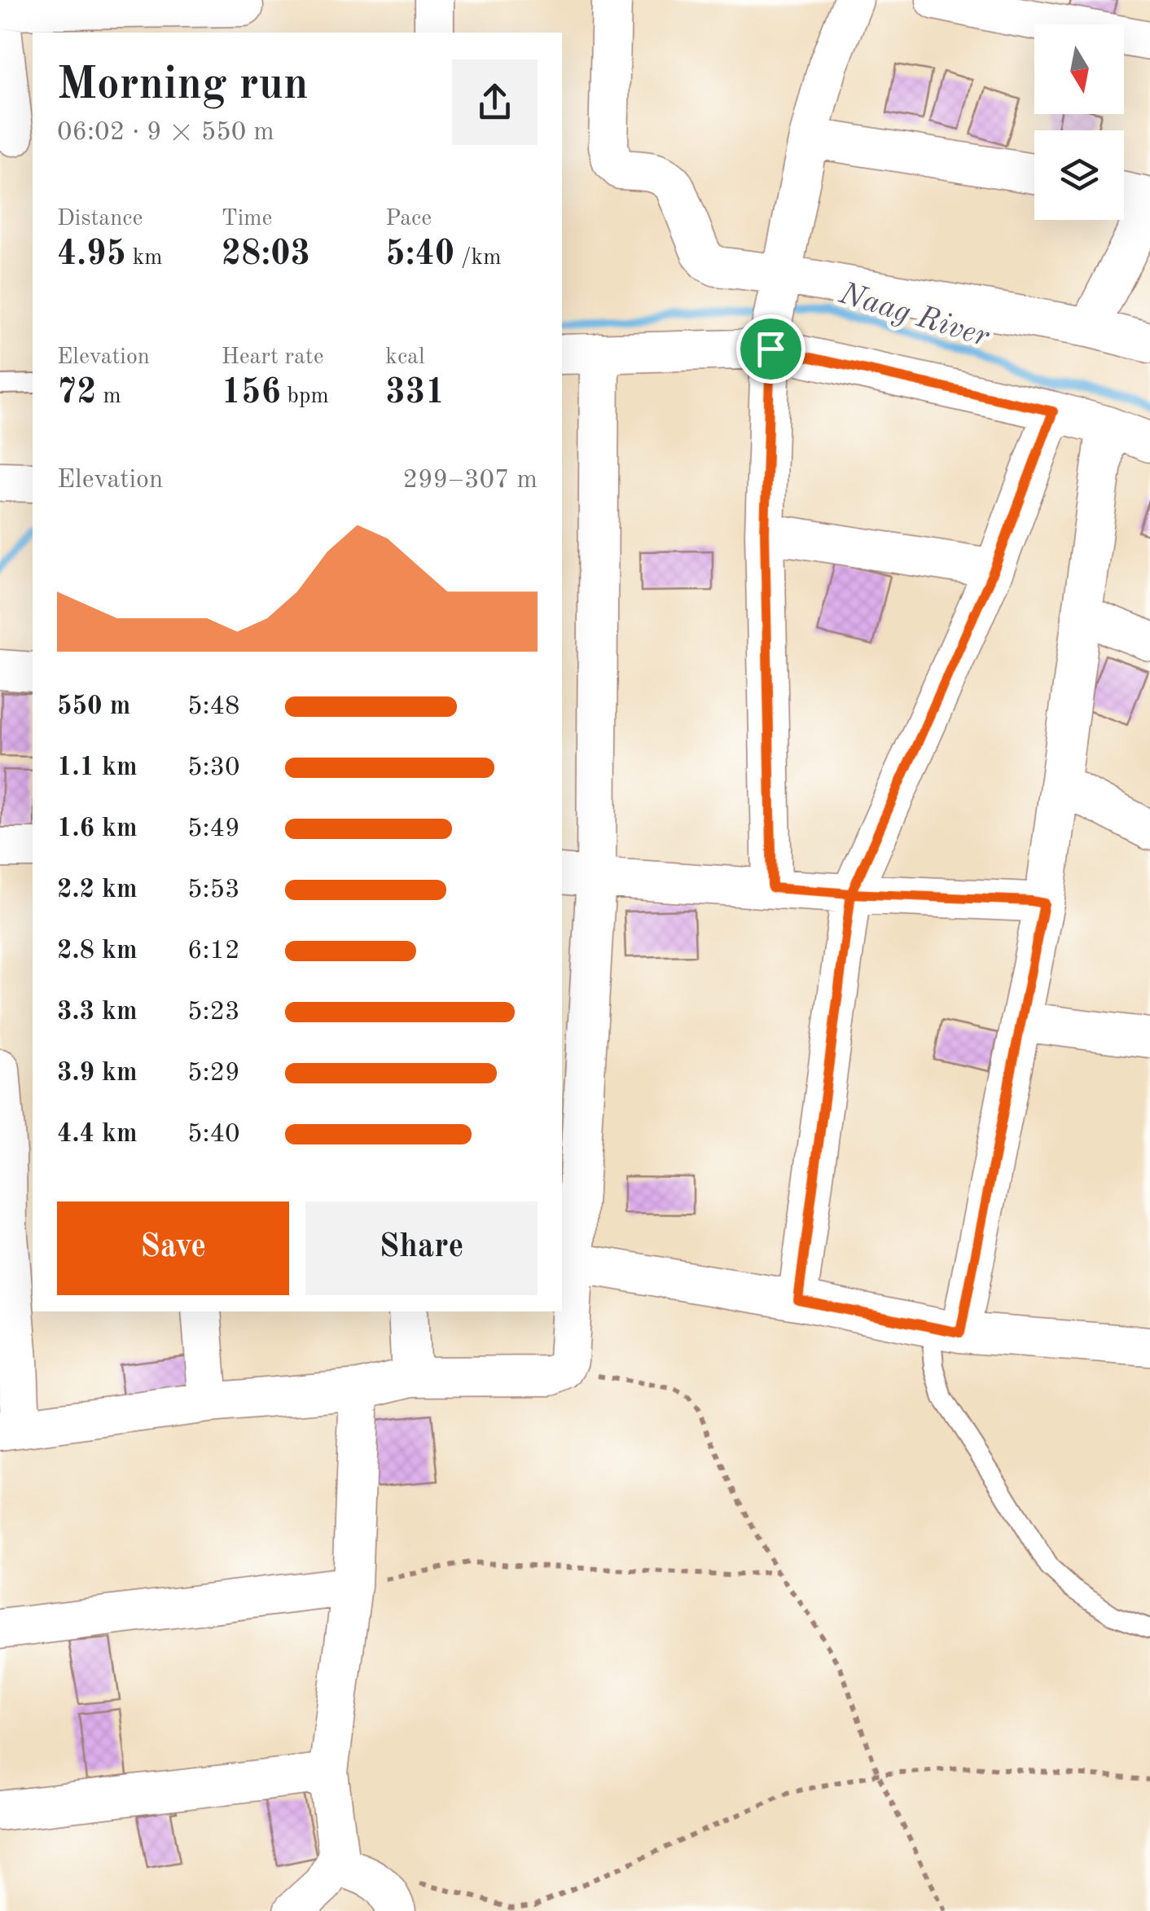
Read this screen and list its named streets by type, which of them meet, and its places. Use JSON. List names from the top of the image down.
{
  "water": ["Naag River"],
  "north": "bottom",
  "page": {
    "heading": ["Morning run", "06:02 · 9 × 550 m"],
    "stats": [
      ["Distance", "4.95 km"],
      ["Time", "28:03"],
      ["Pace", "5:40 /km"],
      ["Elevation", "72 m"],
      ["Heart rate", "156 bpm"],
      ["kcal", "331"]
    ],
    "chart": ["Elevation", "299–307 m"],
    "list": [
      {
        "name": "550 m",
        "note": "5:48"
      },
      {
        "name": "1.1 km",
        "note": "5:30"
      },
      {
        "name": "1.6 km",
        "note": "5:49"
      },
      {
        "name": "2.2 km",
        "note": "5:53"
      },
      {
        "name": "2.8 km",
        "note": "6:12"
      },
      {
        "name": "3.3 km",
        "note": "5:23"
      },
      {
        "name": "3.9 km",
        "note": "5:29"
      },
      {
        "name": "4.4 km",
        "note": "5:40"
      }
    ],
    "buttons": ["Save", "Share"]
  }
}
